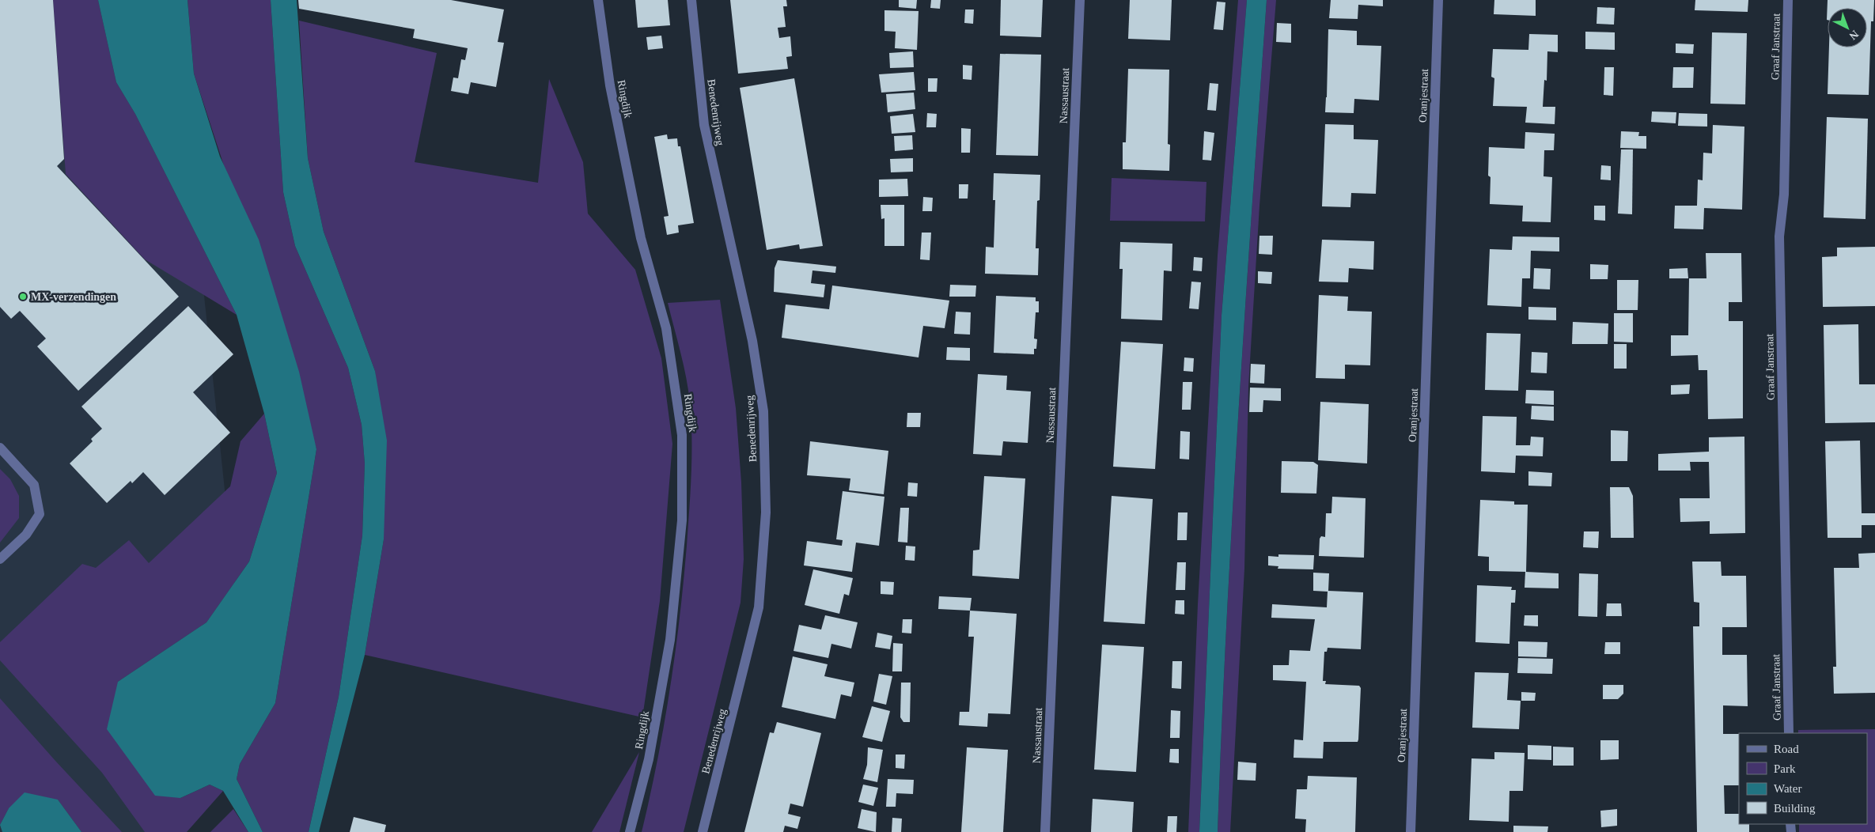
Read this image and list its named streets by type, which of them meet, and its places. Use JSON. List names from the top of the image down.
{
  "streets": {
    "street": [
      "Graaf Janstraat",
      "Nassaustraat",
      "Oranjestraat",
      "Ringdijk",
      "Benedenrijweg"
    ]
  },
  "places": ["MX-verzendingen"],
  "legend": [
    "Road",
    "Park",
    "Water",
    "Building"
  ],
  "north": "bottom right"
}
